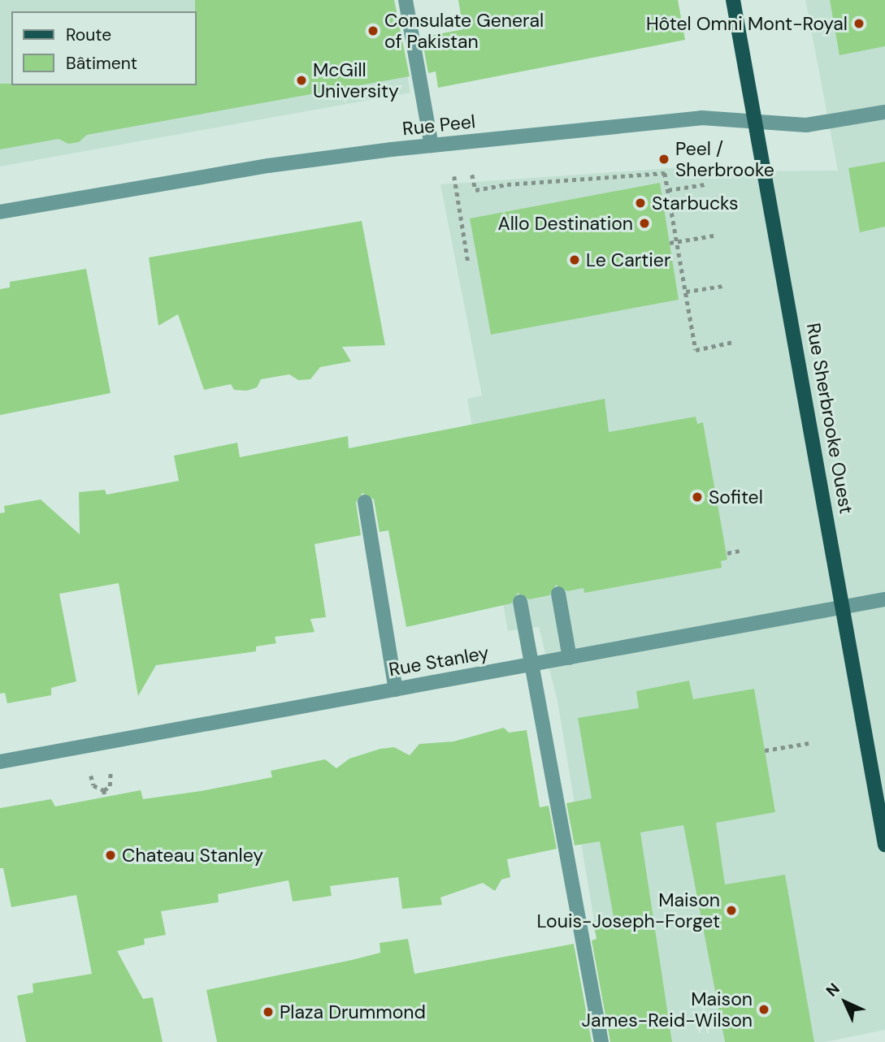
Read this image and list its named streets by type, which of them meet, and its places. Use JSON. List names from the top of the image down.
{
  "streets": {
    "main road": ["Rue Sherbrooke Ouest"],
    "street": ["Rue Peel", "Rue Stanley"]
  },
  "crossings": [
    ["Rue Peel", "Rue Sherbrooke Ouest"],
    ["Rue Sherbrooke Ouest", "Rue Stanley"]
  ],
  "places": [
    "Hôtel Omni Mont-Royal",
    "Consulate General of Pakistan",
    "McGill University",
    "Peel / Sherbrooke",
    "Starbucks",
    "Allo Destination",
    "Le Cartier",
    "Sofitel",
    "Chateau Stanley",
    "Maison Louis-Joseph-Forget",
    "Maison James-Reid-Wilson",
    "Plaza Drummond"
  ],
  "legend": ["Route", "Bâtiment"],
  "north": "top left"
}
